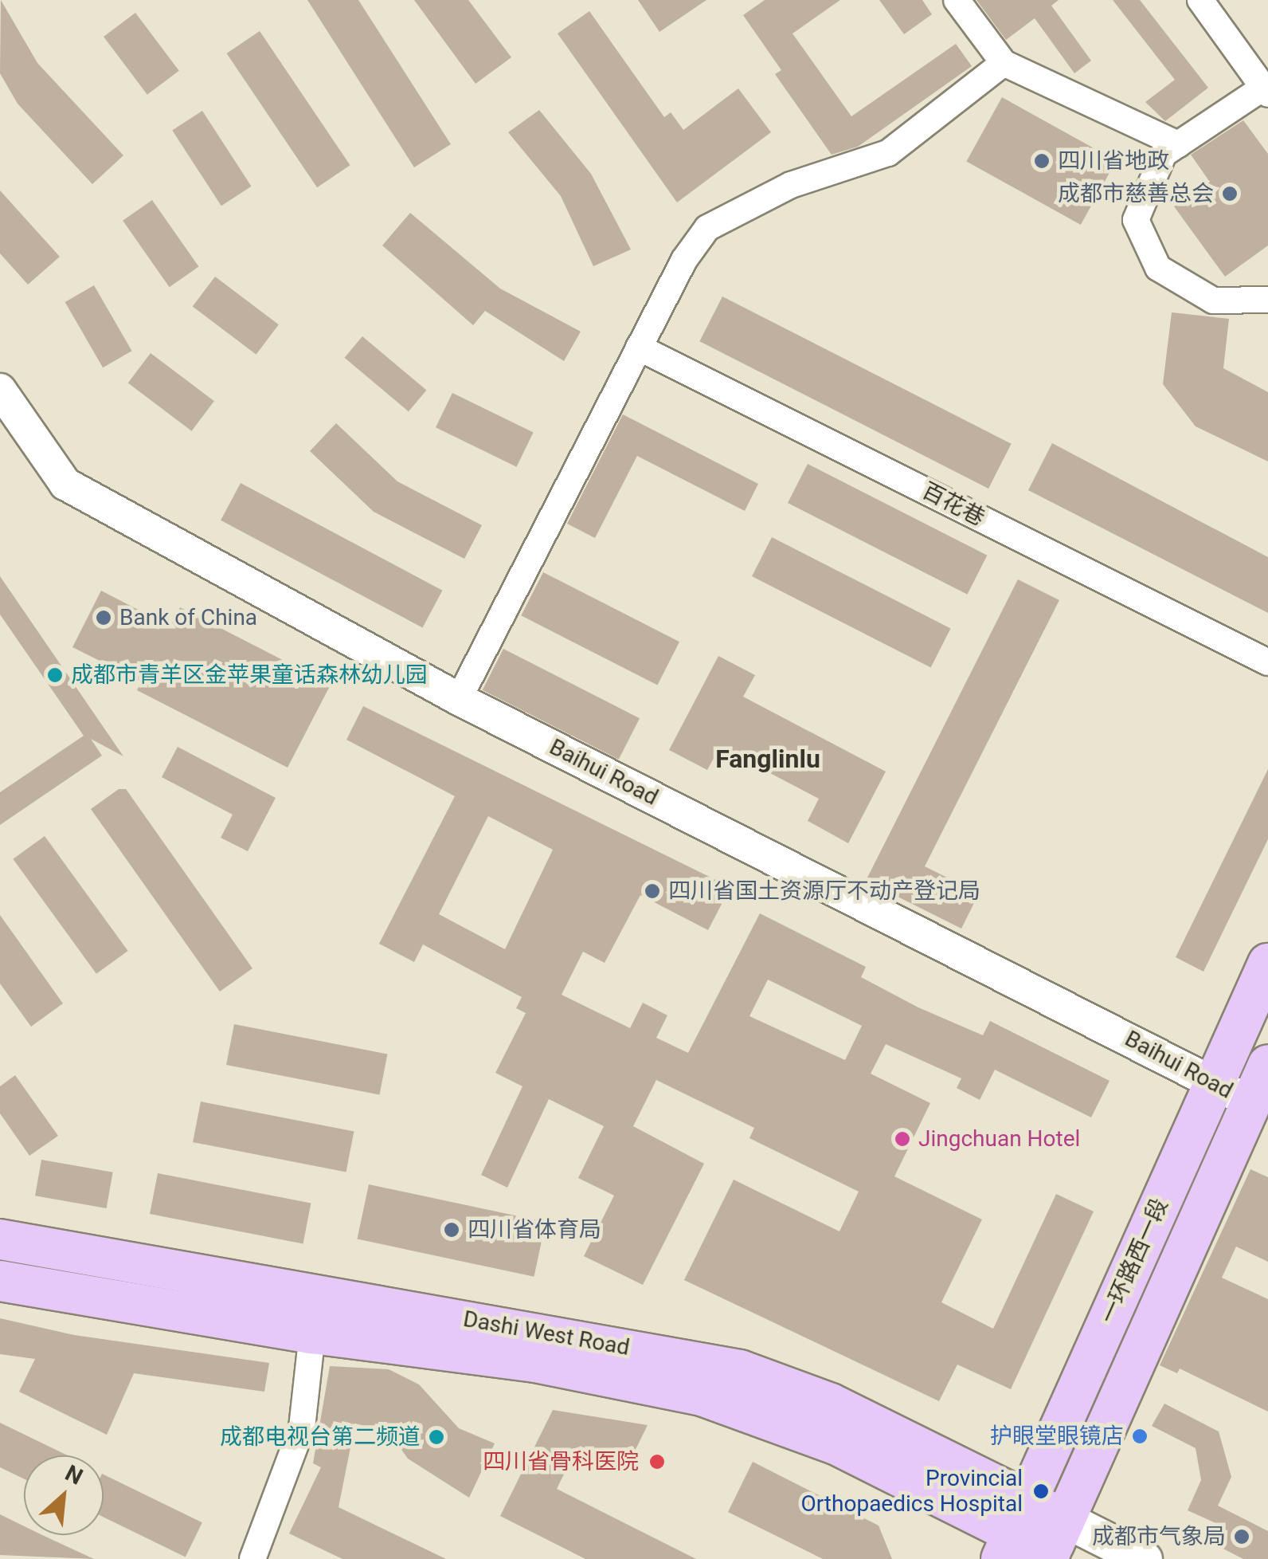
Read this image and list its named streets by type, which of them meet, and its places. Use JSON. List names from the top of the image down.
{
  "streets": {
    "main road": ["一环路西一段", "Dashi West Road"],
    "street": ["百花巷", "Baihui Road"]
  },
  "crossings": [
    ["Baihui Road", "一环路西一段"],
    ["一环路西一段", "Dashi West Road"]
  ],
  "districts": ["Fanglinlu"],
  "places": [
    "四川省地政",
    "成都市慈善总会",
    "Bank of China",
    "成都市青羊区金苹果童话森林幼儿园",
    "四川省国土资源厅不动产登记局",
    "Jingchuan Hotel",
    "四川省体育局",
    "护眼堂眼镜店",
    "成都电视台第二频道",
    "四川省骨科医院",
    "Provincial Orthopaedics Hospital",
    "成都市气象局"
  ],
  "north": "top right"
}
